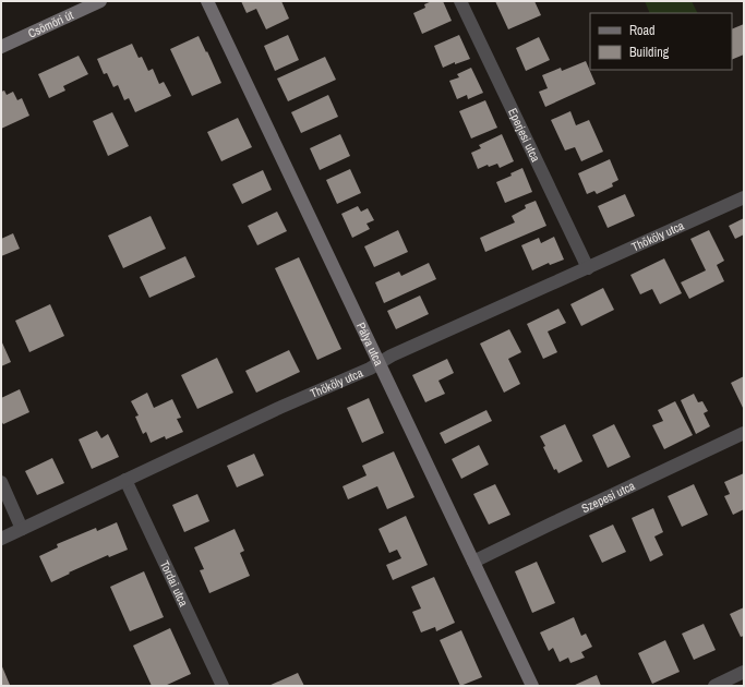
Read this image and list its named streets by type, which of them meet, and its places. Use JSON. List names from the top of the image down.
{
  "streets": {
    "street": [
      "Csömöri út",
      "Eperjesi utca",
      "Thököly utca",
      "Pálya utca",
      "Szepesi utca",
      "Tordai utca"
    ]
  },
  "crossings": [
    ["Eperjesi utca", "Thököly utca"],
    ["Thököly utca", "Pálya utca"],
    ["Thököly utca", "Tordai utca"],
    ["Pálya utca", "Szepesi utca"]
  ],
  "legend": ["Road", "Building"]
}
